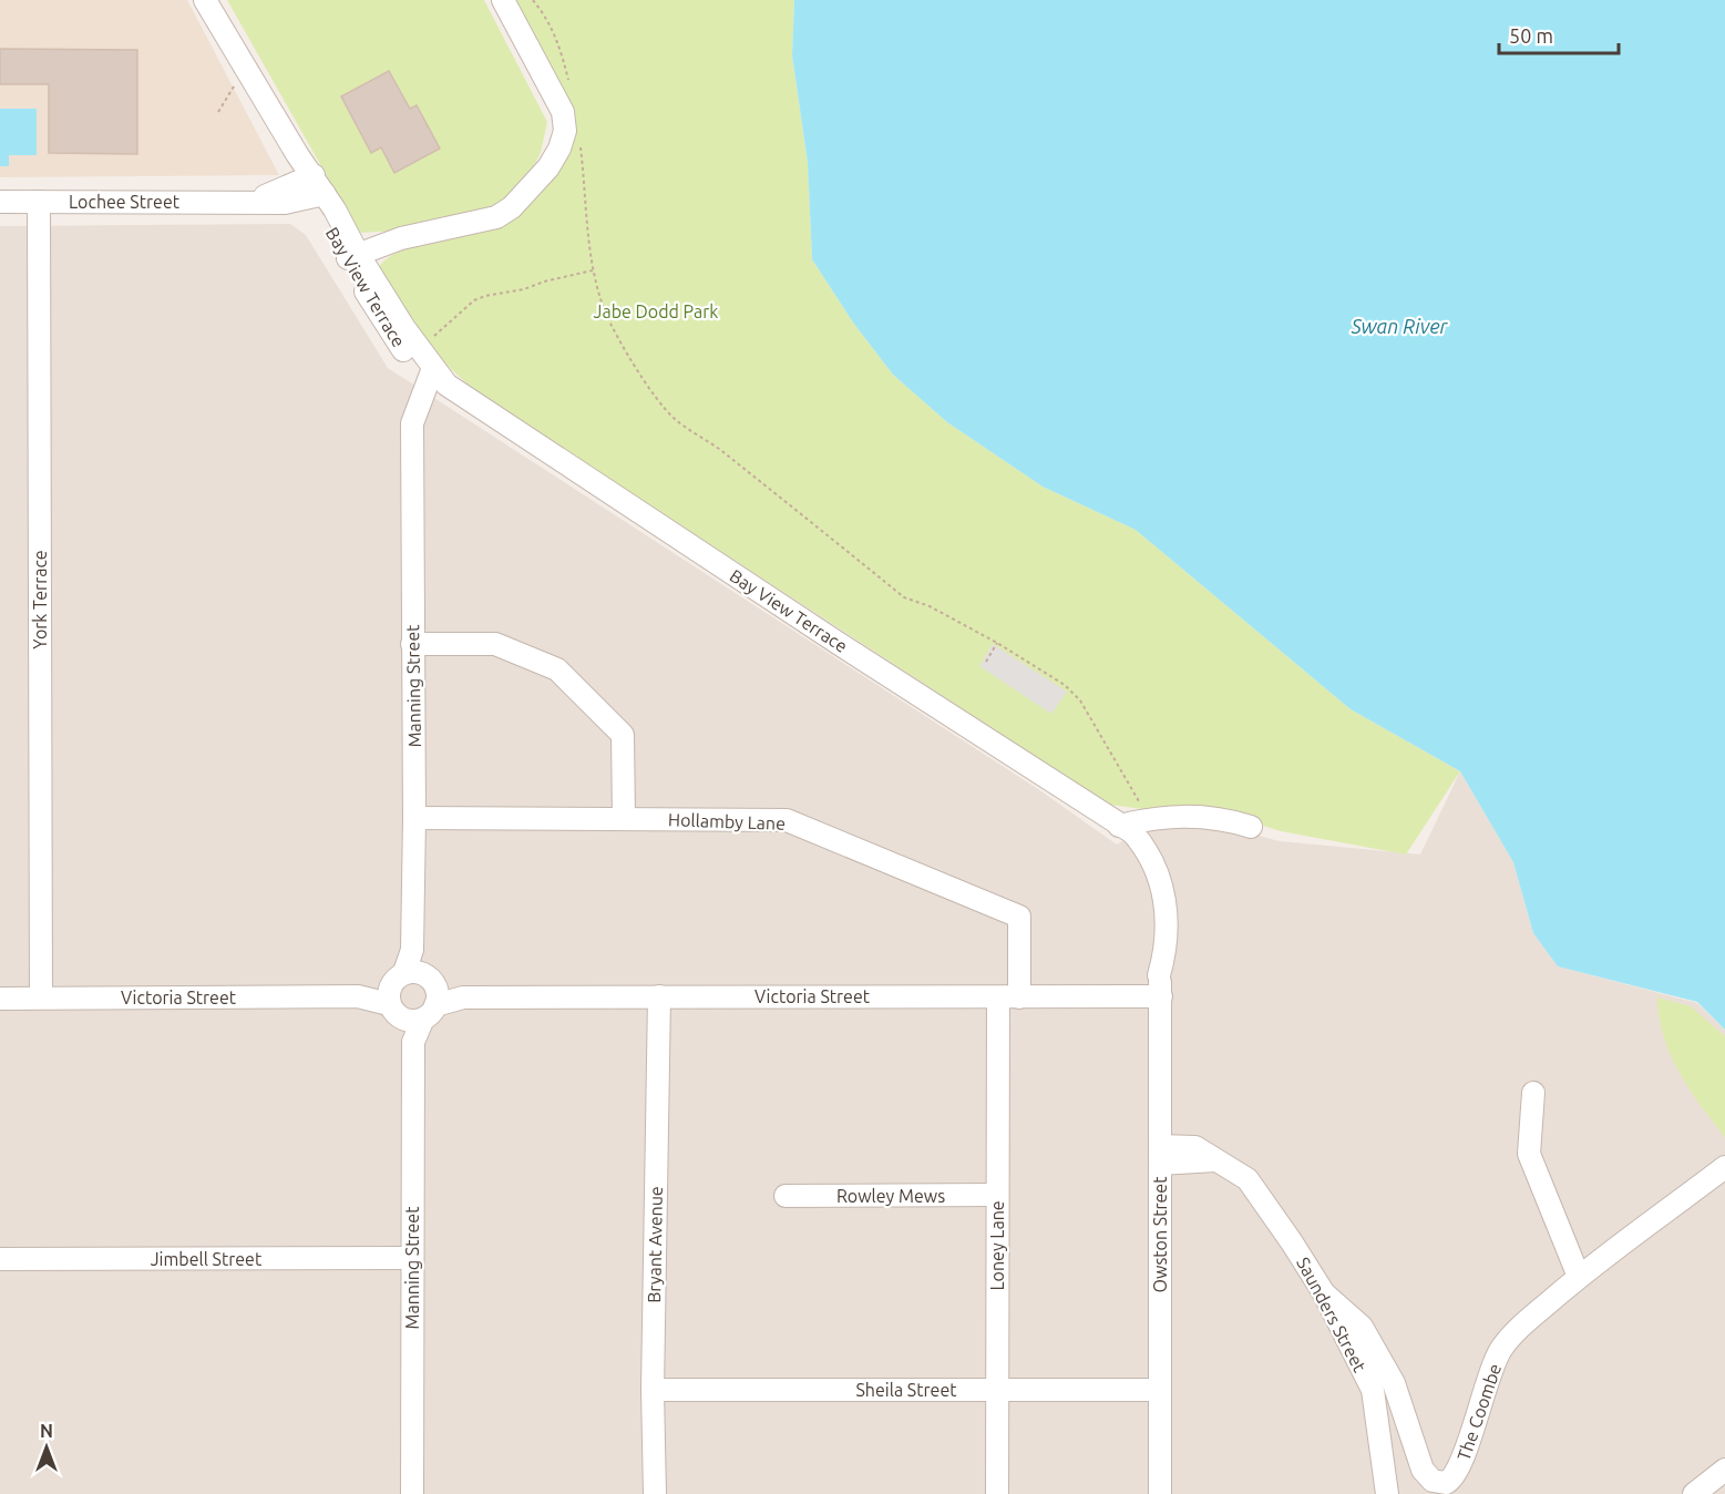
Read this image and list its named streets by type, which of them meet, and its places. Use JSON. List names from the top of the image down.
{
  "streets": {
    "street": [
      "Lochee Street",
      "Bay View Terrace",
      "York Terrace",
      "Manning Street",
      "Hollamby Lane",
      "Victoria Street",
      "Rowley Mews",
      "Owston Street",
      "Bryant Avenue",
      "Loney Lane",
      "Jimbell Street",
      "Saunders Street",
      "Sheila Street",
      "The Coombe"
    ]
  },
  "crossings": [
    ["Lochee Street", "Bay View Terrace"],
    ["Lochee Street", "York Terrace"],
    ["Bay View Terrace", "Manning Street"],
    ["Bay View Terrace", "Owston Street"],
    ["York Terrace", "Victoria Street"],
    ["Manning Street", "Hollamby Lane"],
    ["Manning Street", "Victoria Street"],
    ["Manning Street", "Jimbell Street"],
    ["Hollamby Lane", "Victoria Street"],
    ["Hollamby Lane", "Loney Lane"],
    ["Victoria Street", "Owston Street"],
    ["Victoria Street", "Bryant Avenue"],
    ["Victoria Street", "Loney Lane"],
    ["Rowley Mews", "Loney Lane"],
    ["Owston Street", "Saunders Street"],
    ["Owston Street", "Sheila Street"],
    ["Bryant Avenue", "Sheila Street"],
    ["Loney Lane", "Sheila Street"],
    ["Saunders Street", "The Coombe"]
  ],
  "water": ["Swan River"],
  "parks": ["Jabe Dodd Park"],
  "scale_bar": "50 m",
  "north": "top"
}
